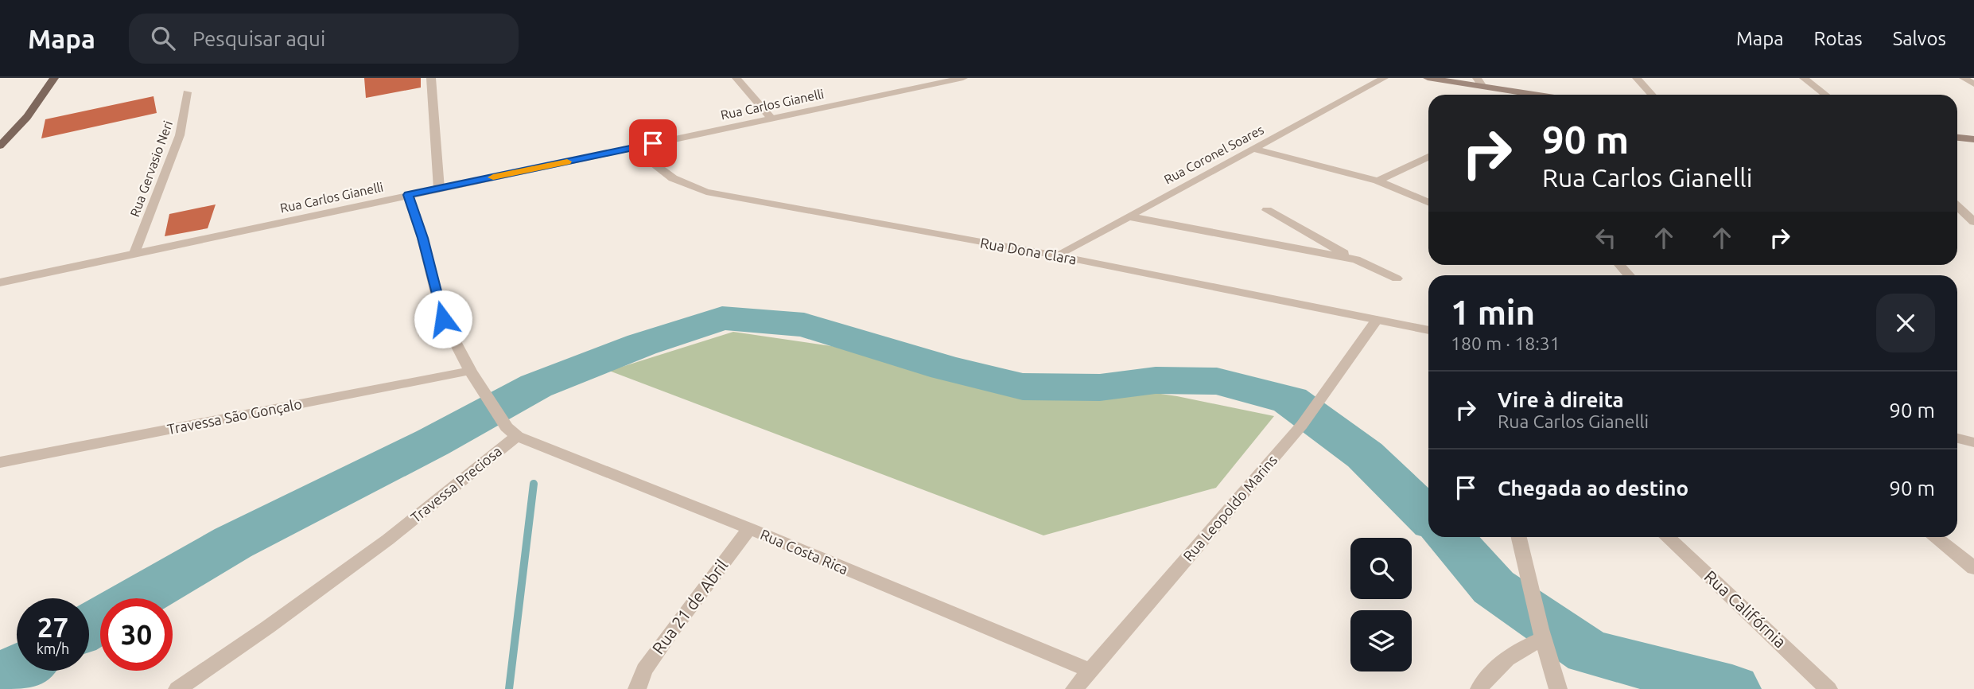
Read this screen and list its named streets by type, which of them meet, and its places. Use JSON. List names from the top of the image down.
{
  "streets": {
    "street": [
      "Rua Carlos Gianelli",
      "Rua Coronel Soares",
      "Rua Gervasio Neri",
      "Rua Dona Clara",
      "Travessa São Gonçalo",
      "Travessa Preciosa",
      "Rua Leopoldo Marins",
      "Rua Costa Rica",
      "Rua 21 de Abril",
      "Rua Califórnia"
    ]
  },
  "crossings": [
    ["Rua Carlos Gianelli", "Rua Gervasio Neri"],
    ["Rua Carlos Gianelli", "Rua Dona Clara"],
    ["Rua Carlos Gianelli", "Travessa Preciosa"],
    ["Rua Coronel Soares", "Rua Dona Clara"],
    ["Rua Dona Clara", "Rua Leopoldo Marins"],
    ["Travessa São Gonçalo", "Travessa Preciosa"],
    ["Travessa Preciosa", "Rua Costa Rica"],
    ["Rua Leopoldo Marins", "Rua Costa Rica"],
    ["Rua Costa Rica", "Rua 21 de Abril"]
  ],
  "page": {
    "header": "Mapa",
    "search": "Pesquisar aqui",
    "nav": ["Mapa", "Rotas", "Salvos"],
    "turn": ["90 m", "Rua Carlos Gianelli"],
    "heading": ["1 min", "180 m · 18:31"],
    "list": [
      {
        "name": "Vire à direita",
        "note": "Rua Carlos Gianelli",
        "value": "90 m"
      },
      {
        "name": "Chegada ao destino",
        "value": "90 m"
      }
    ],
    "speed": "27 km/h",
    "limit": "30"
  }
}
